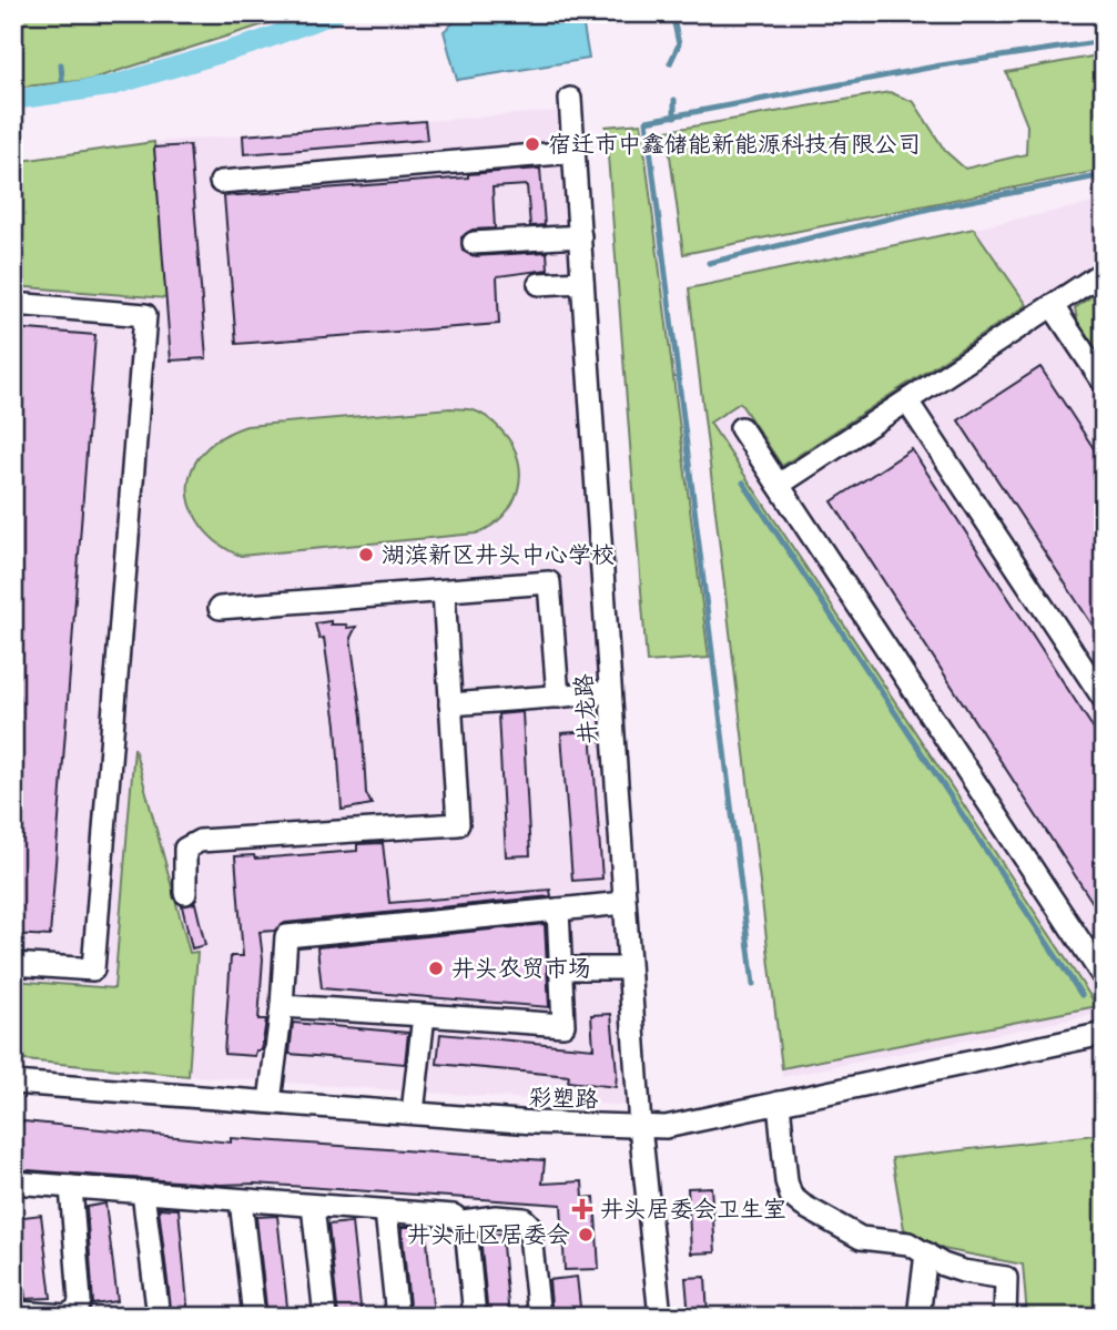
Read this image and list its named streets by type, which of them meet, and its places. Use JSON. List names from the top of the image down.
{
  "streets": {
    "street": ["井龙路", "彩塑路"]
  },
  "crossings": [
    ["井龙路", "彩塑路"]
  ],
  "places": {
    "other": [
      "宿迁市中鑫储能新能源科技有限公司",
      "湖滨新区井头中心学校",
      "井头农贸市场",
      "井头社区居委会"
    ],
    "health": ["井头居委会卫生室"]
  }
}
